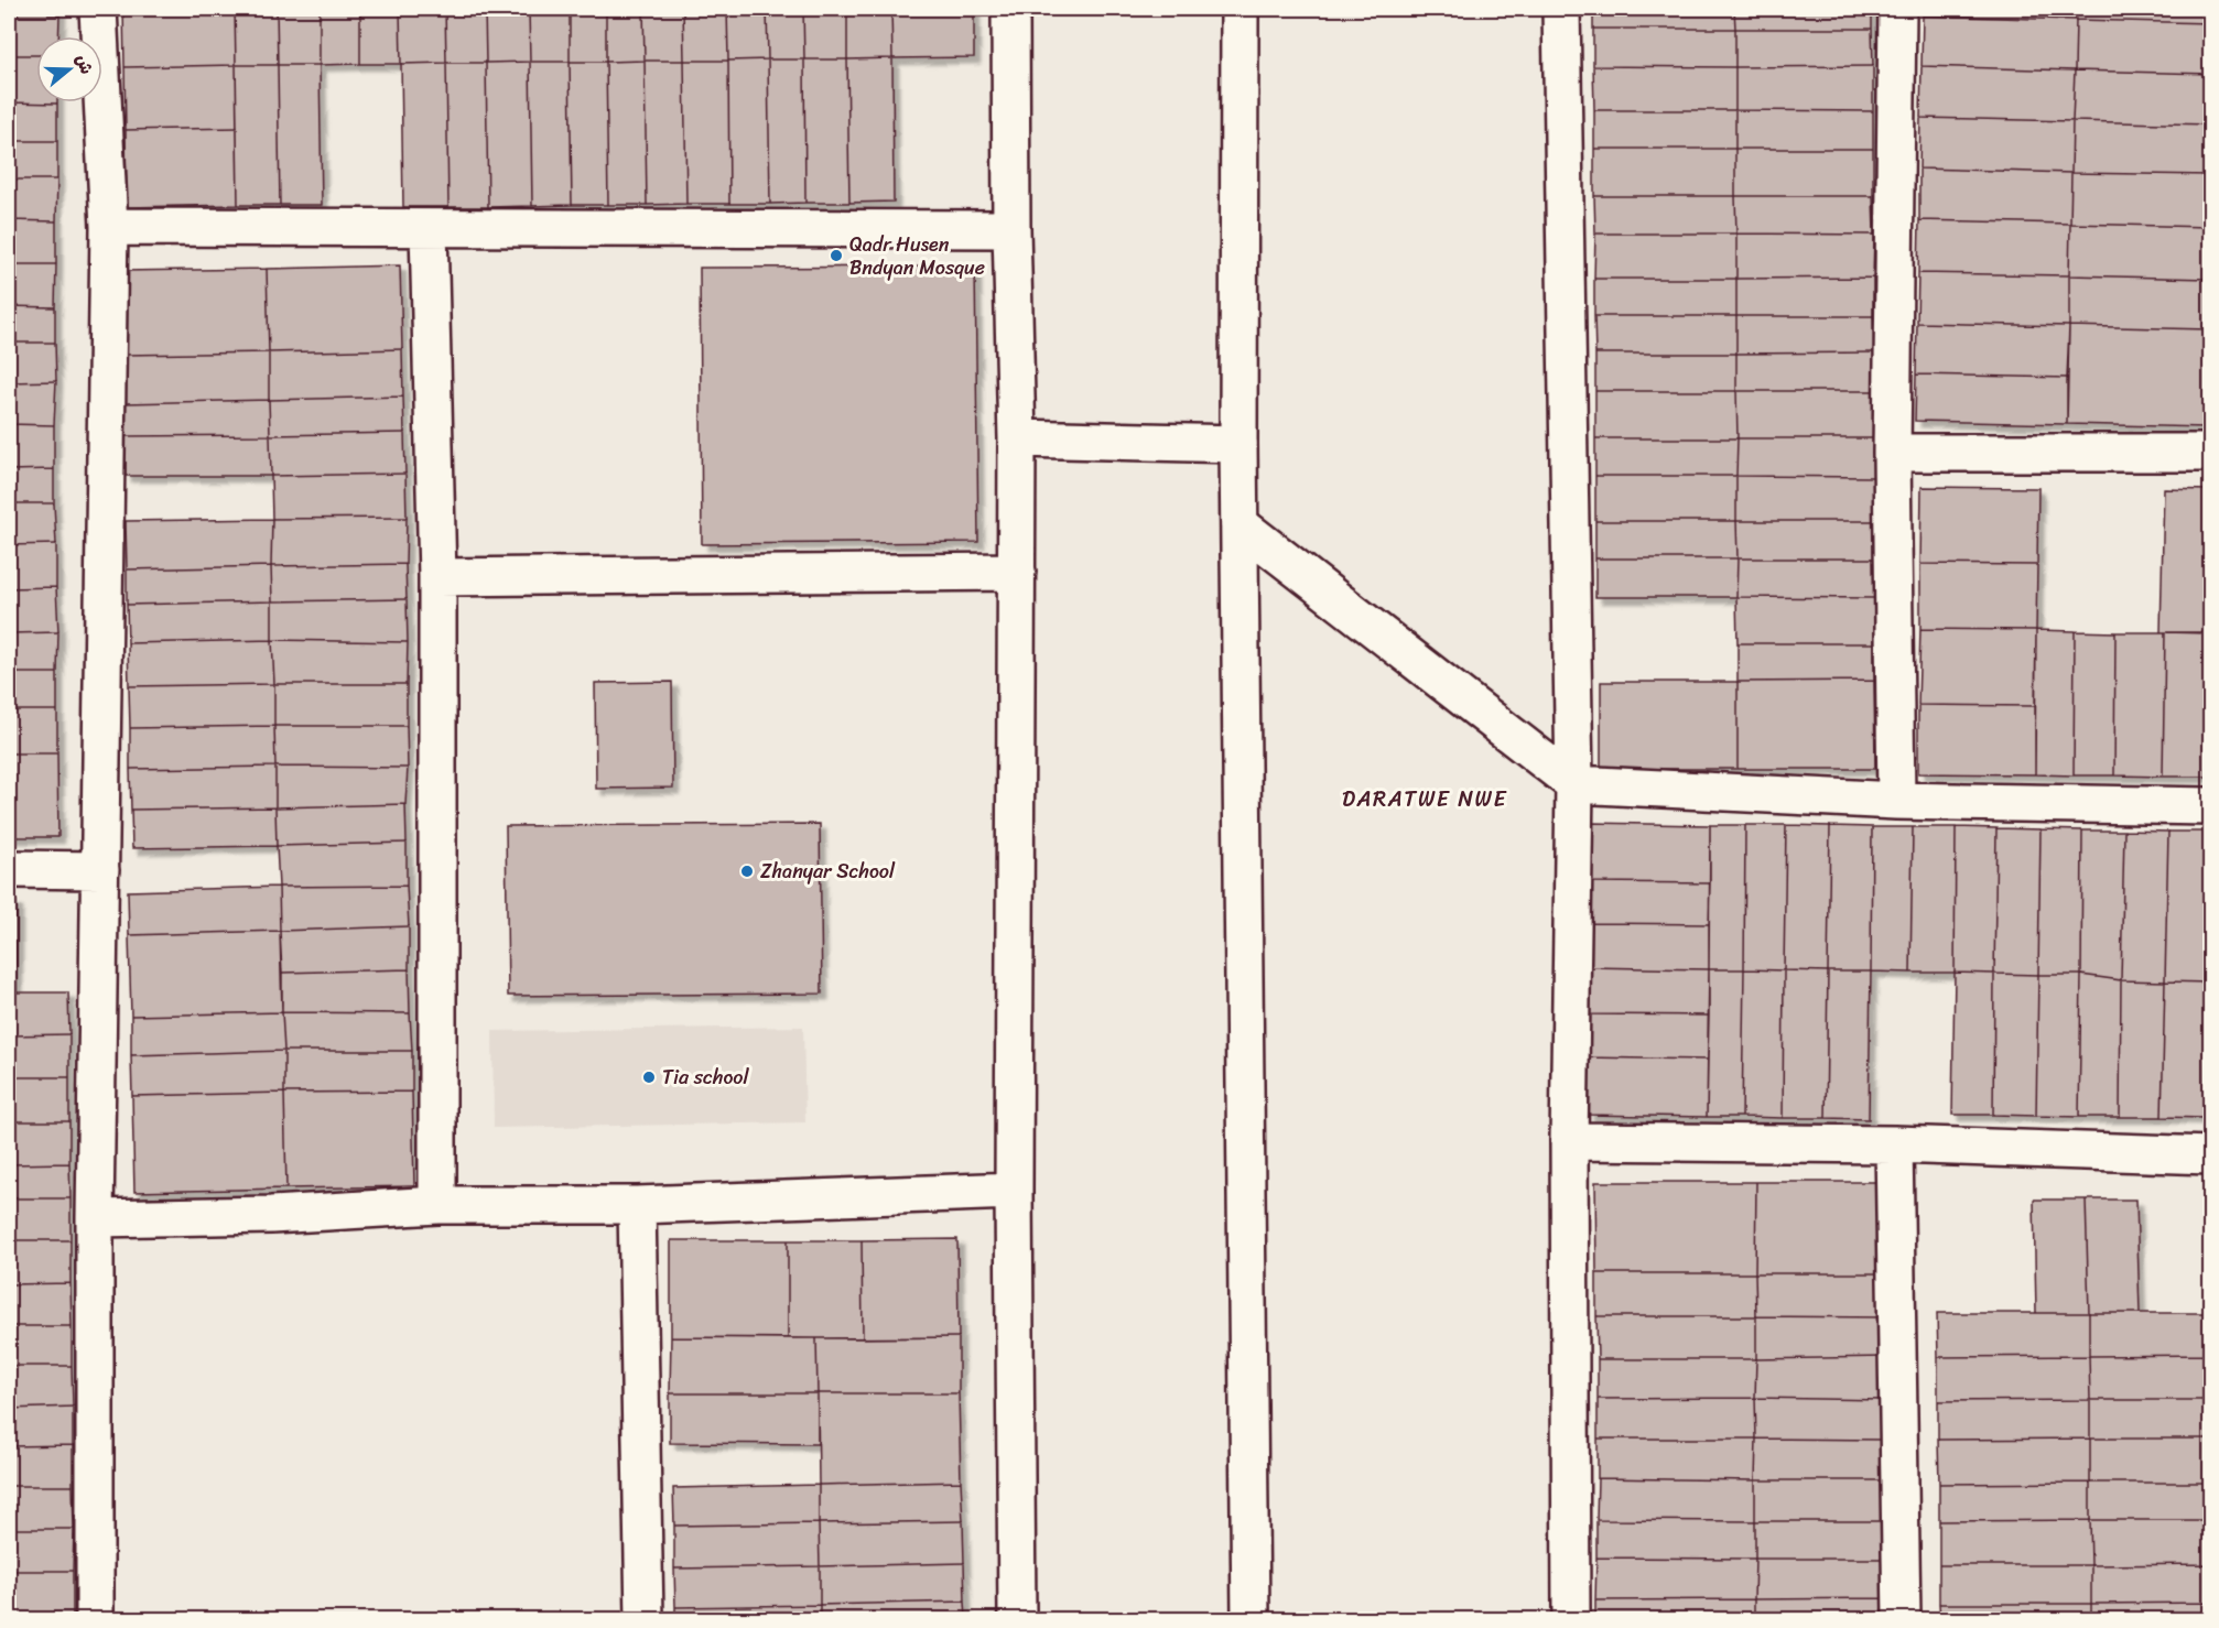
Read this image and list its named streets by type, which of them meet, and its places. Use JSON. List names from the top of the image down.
{
  "districts": ["DARATWE NWE"],
  "places": ["Qadr Husen Bndyan Mosque", "Zhanyar School", "Tia school"],
  "north": "right"
}
